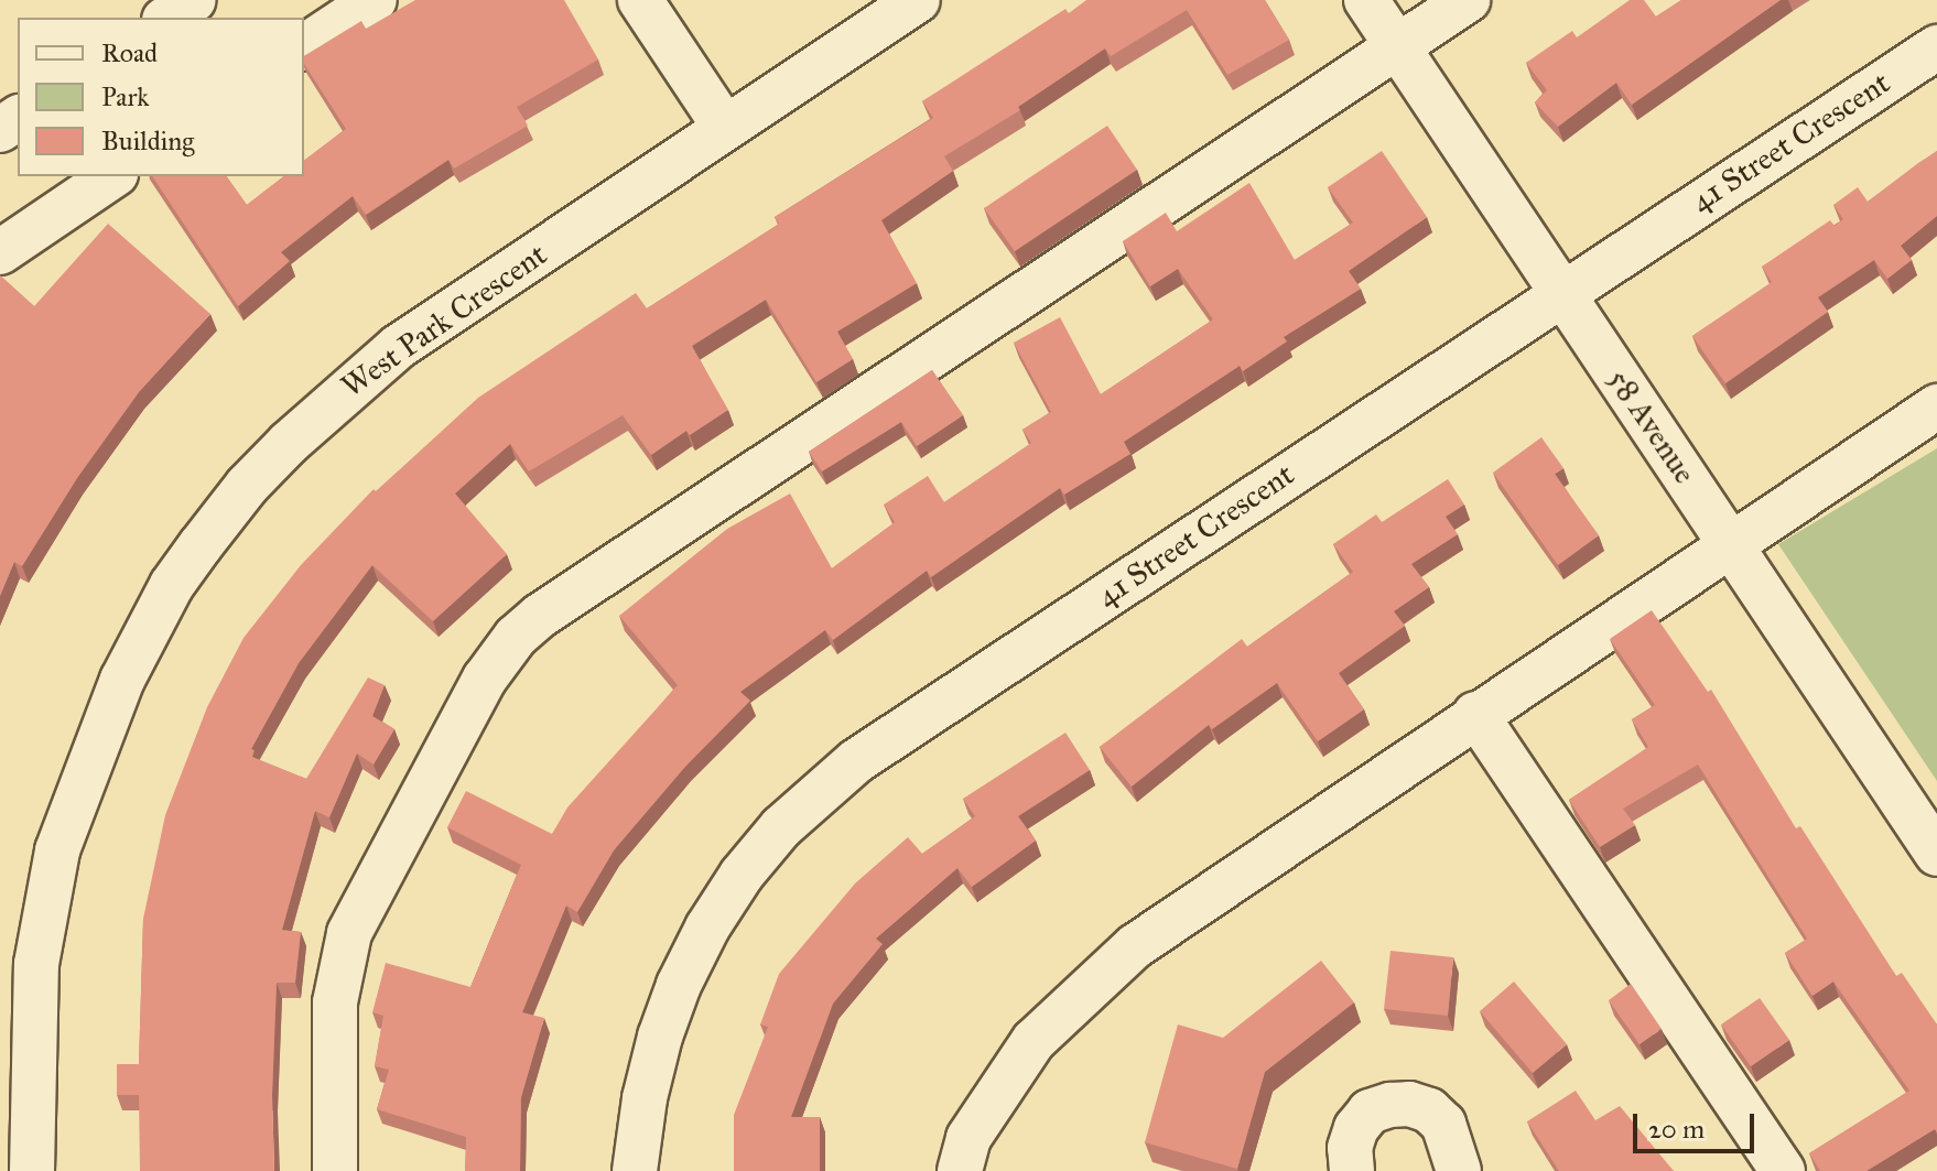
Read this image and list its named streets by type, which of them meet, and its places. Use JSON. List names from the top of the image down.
{
  "streets": {
    "street": ["41 Street Crescent", "West Park Crescent", "58 Avenue"]
  },
  "crossings": [
    ["41 Street Crescent", "58 Avenue"]
  ],
  "legend": ["Road", "Park", "Building"],
  "scale_bar": "20 m"
}
